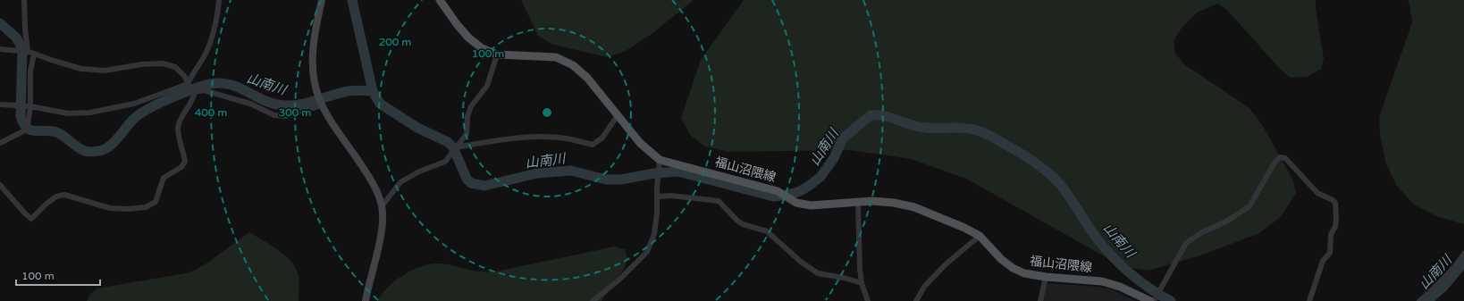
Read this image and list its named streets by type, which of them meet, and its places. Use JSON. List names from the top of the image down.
{
  "streets": {
    "main road": ["福山沼隈線"]
  },
  "water": ["山南川"],
  "scale_bar": "100 m",
  "rings": [
    "200 m",
    "100 m",
    "300 m",
    "400 m"
  ]
}
